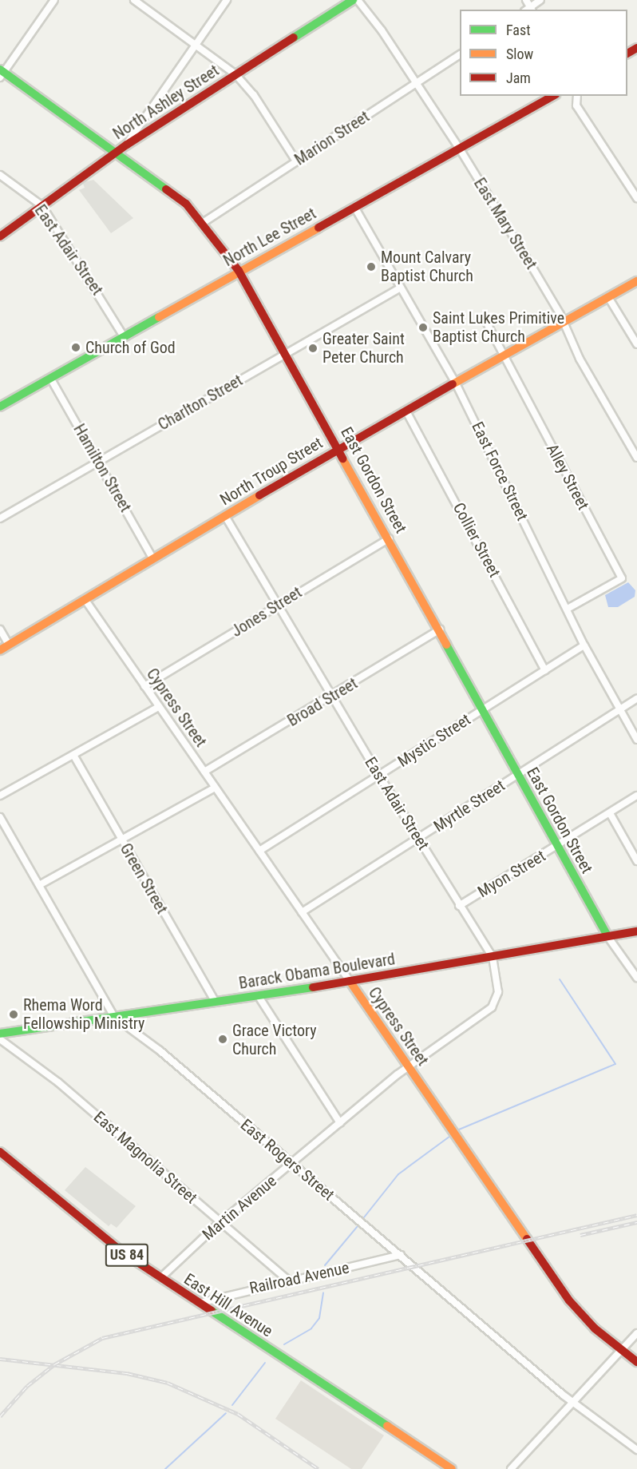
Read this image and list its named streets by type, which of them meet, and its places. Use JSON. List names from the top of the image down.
{
  "streets": {
    "main road": [
      "North Ashley Street",
      "North Lee Street",
      "North Troup Street",
      "East Gordon Street",
      "Cypress Street",
      "Barack Obama Boulevard",
      "US 84",
      "East Hill Avenue"
    ],
    "street": [
      "Marion Street",
      "East Mary Street",
      "East Adair Street",
      "Charlton Street",
      "Hamilton Street",
      "East Force Street",
      "Alley Street",
      "Collier Street",
      "Jones Street",
      "Broad Street",
      "Mystic Street",
      "Myrtle Street",
      "Myon Street",
      "Green Street",
      "East Magnolia Street",
      "East Rogers Street",
      "Martin Avenue",
      "Railroad Avenue"
    ]
  },
  "crossings": [
    ["North Ashley Street", "East Adair Street"],
    ["North Ashley Street", "East Gordon Street"],
    ["Marion Street", "East Mary Street"],
    ["Marion Street", "East Gordon Street"],
    ["East Mary Street", "North Lee Street"],
    ["East Mary Street", "North Troup Street"],
    ["North Lee Street", "East Adair Street"],
    ["North Lee Street", "Hamilton Street"],
    ["North Lee Street", "East Force Street"],
    ["North Lee Street", "East Gordon Street"],
    ["East Adair Street", "North Troup Street"],
    ["East Adair Street", "Jones Street"],
    ["East Adair Street", "Broad Street"],
    ["East Adair Street", "Cypress Street"],
    ["East Adair Street", "Mystic Street"],
    ["East Adair Street", "Myrtle Street"],
    ["East Adair Street", "Myon Street"],
    ["East Adair Street", "Barack Obama Boulevard"],
    ["East Adair Street", "Martin Avenue"],
    ["Charlton Street", "Hamilton Street"],
    ["Charlton Street", "East Force Street"],
    ["Charlton Street", "East Gordon Street"],
    ["Hamilton Street", "North Troup Street"],
    ["North Troup Street", "East Force Street"],
    ["North Troup Street", "Alley Street"],
    ["North Troup Street", "East Gordon Street"],
    ["North Troup Street", "Collier Street"],
    ["North Troup Street", "Cypress Street"],
    ["East Force Street", "Alley Street"],
    ["East Force Street", "Mystic Street"],
    ["East Force Street", "Myrtle Street"],
    ["East Gordon Street", "Jones Street"],
    ["East Gordon Street", "Broad Street"],
    ["East Gordon Street", "Mystic Street"],
    ["East Gordon Street", "Myrtle Street"],
    ["East Gordon Street", "Myon Street"],
    ["East Gordon Street", "Barack Obama Boulevard"],
    ["Collier Street", "Mystic Street"],
    ["Jones Street", "Cypress Street"],
    ["Broad Street", "Cypress Street"],
    ["Cypress Street", "Mystic Street"],
    ["Cypress Street", "Myrtle Street"],
    ["Cypress Street", "Barack Obama Boulevard"],
    ["Cypress Street", "Martin Avenue"],
    ["Green Street", "Barack Obama Boulevard"],
    ["Barack Obama Boulevard", "East Rogers Street"],
    ["East Magnolia Street", "Martin Avenue"],
    ["East Magnolia Street", "Railroad Avenue"],
    ["East Rogers Street", "Martin Avenue"],
    ["East Rogers Street", "Railroad Avenue"],
    ["Martin Avenue", "East Hill Avenue"],
    ["Railroad Avenue", "East Hill Avenue"]
  ],
  "places": [
    "Mount Calvary Baptist Church",
    "Saint Lukes Primitive Baptist Church",
    "Church of God",
    "Greater Saint Peter Church",
    "Rhema Word Fellowship Ministry",
    "Grace Victory Church"
  ],
  "legend": ["Fast", "Slow", "Jam"]
}
